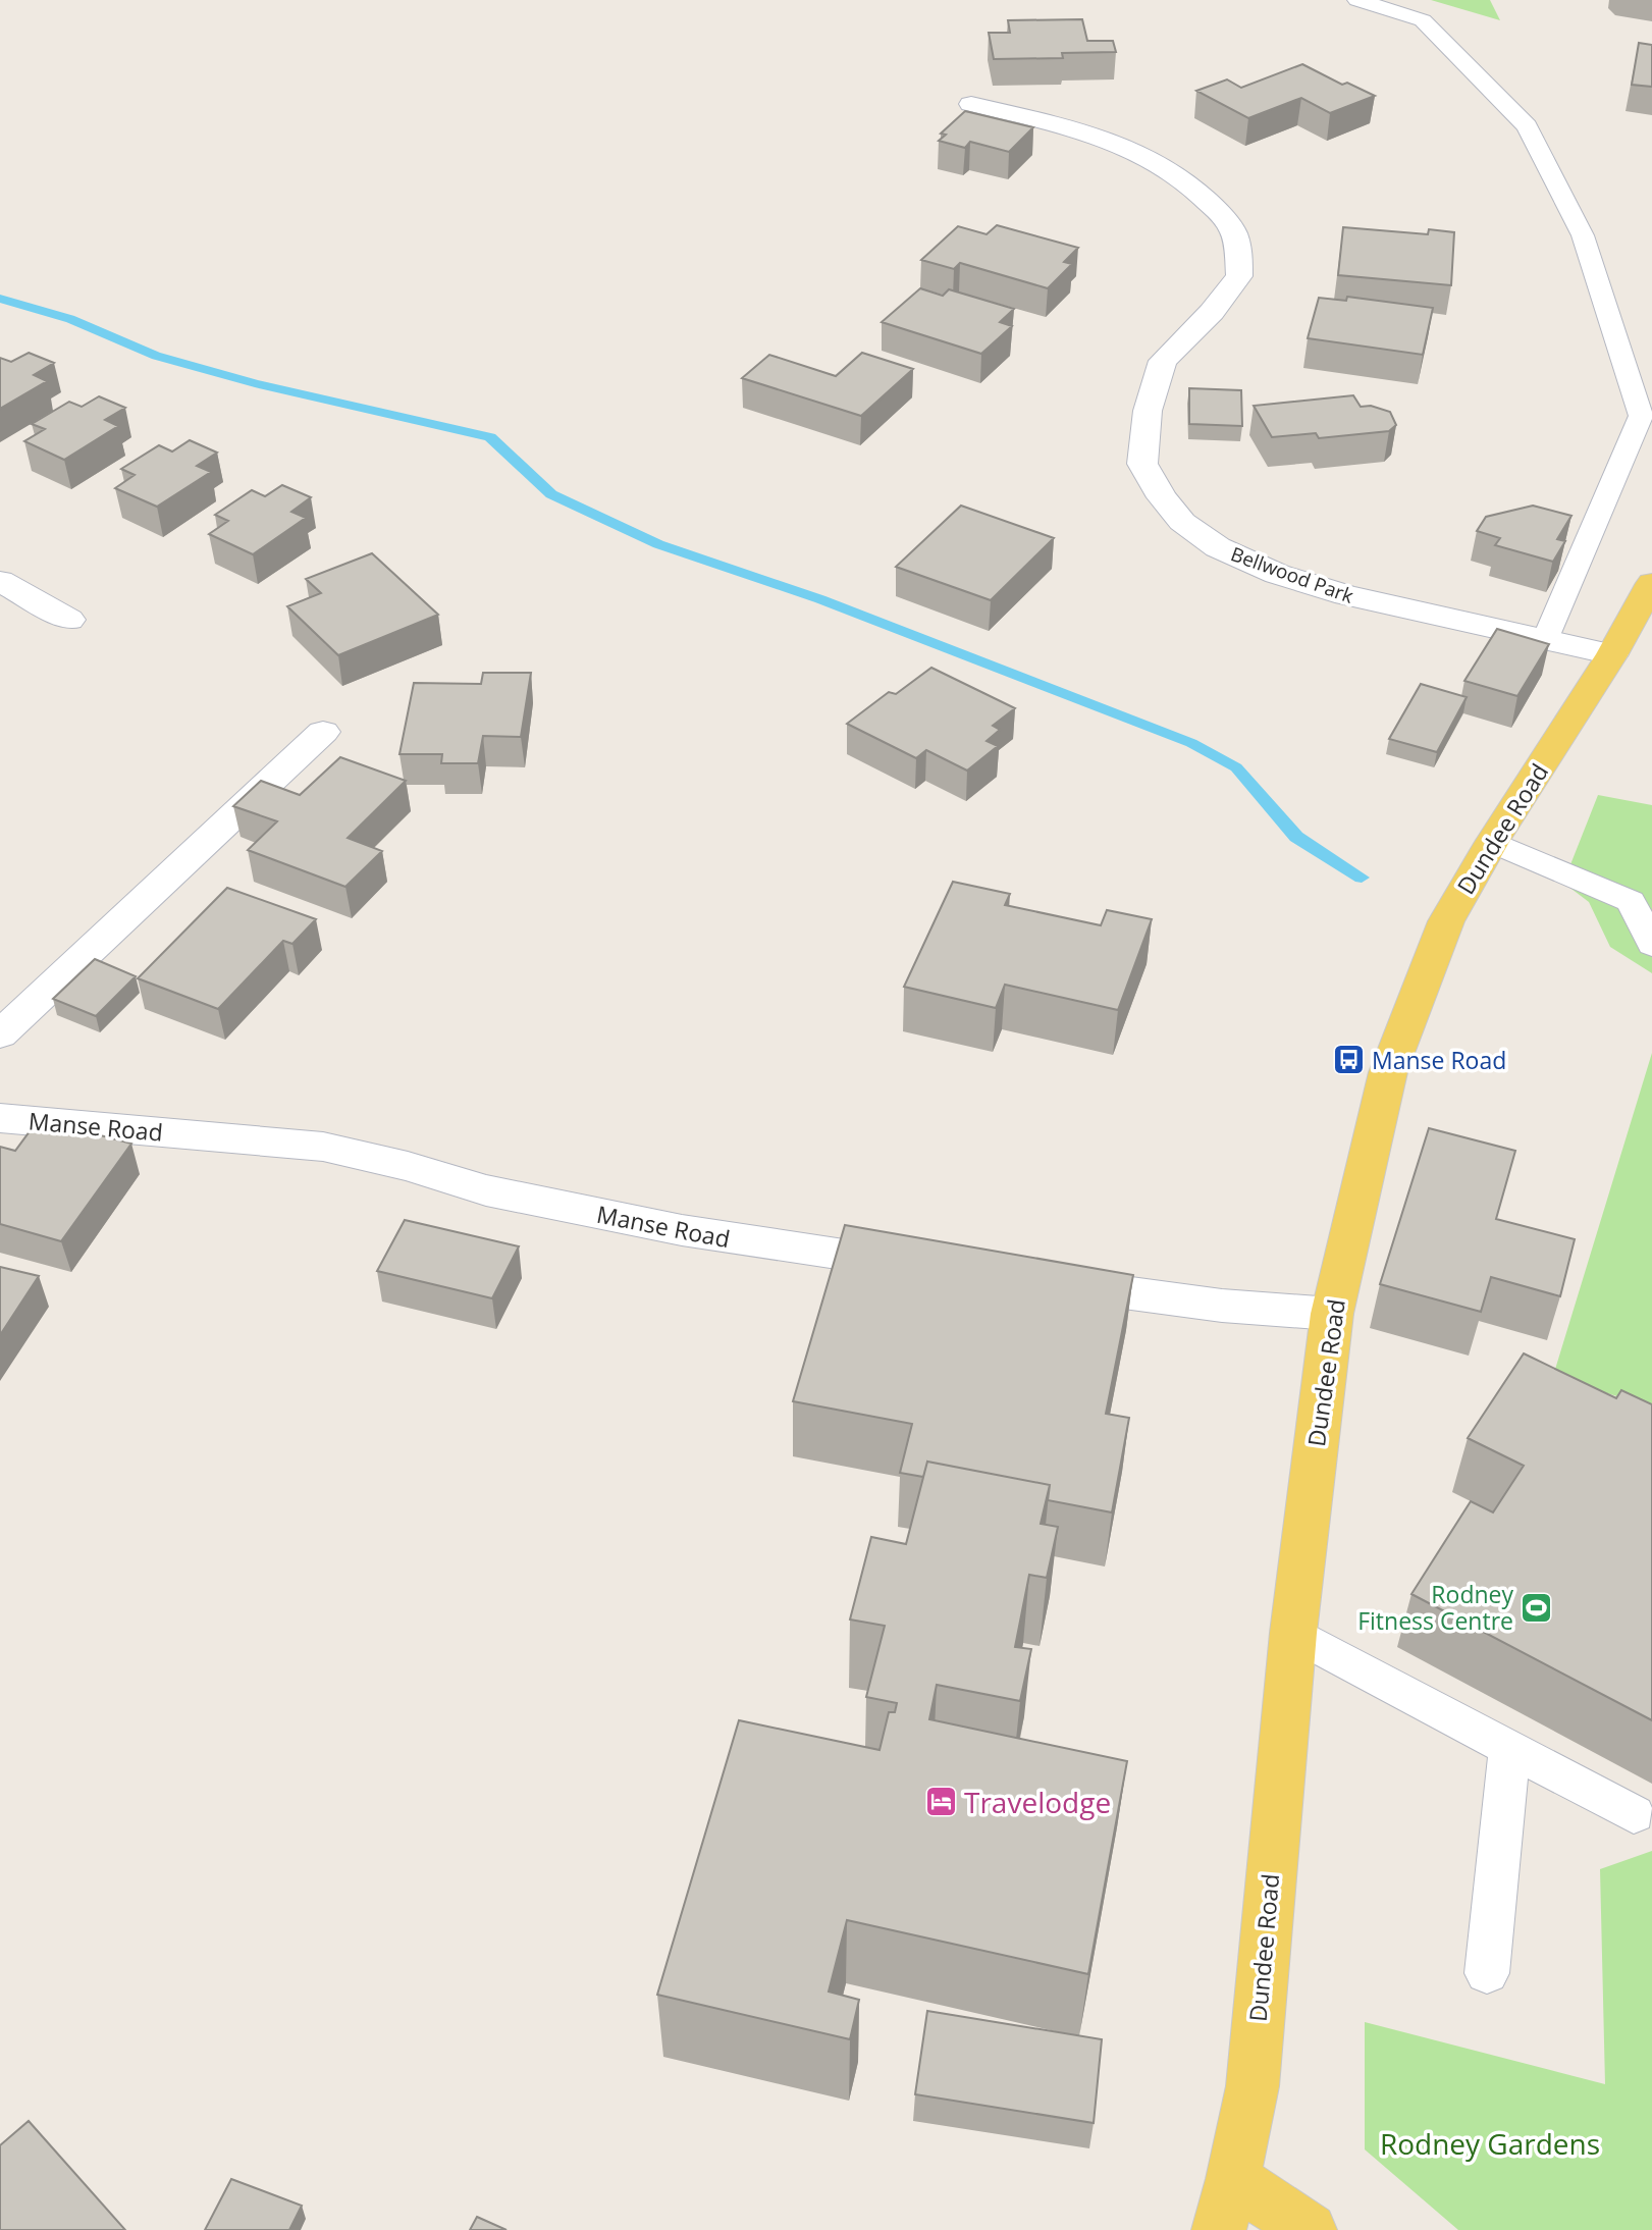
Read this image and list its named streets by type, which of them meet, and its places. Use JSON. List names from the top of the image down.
{
  "streets": {
    "main road": ["Dundee Road"],
    "street": ["Bellwood Park", "Manse Road"]
  },
  "crossings": [
    ["Bellwood Park", "Dundee Road"]
  ],
  "parks": ["Rodney Gardens"],
  "places": {
    "bus stop": ["Manse Road"],
    "sports": ["Rodney Fitness Centre"],
    "hotel": ["Travelodge"]
  }
}
